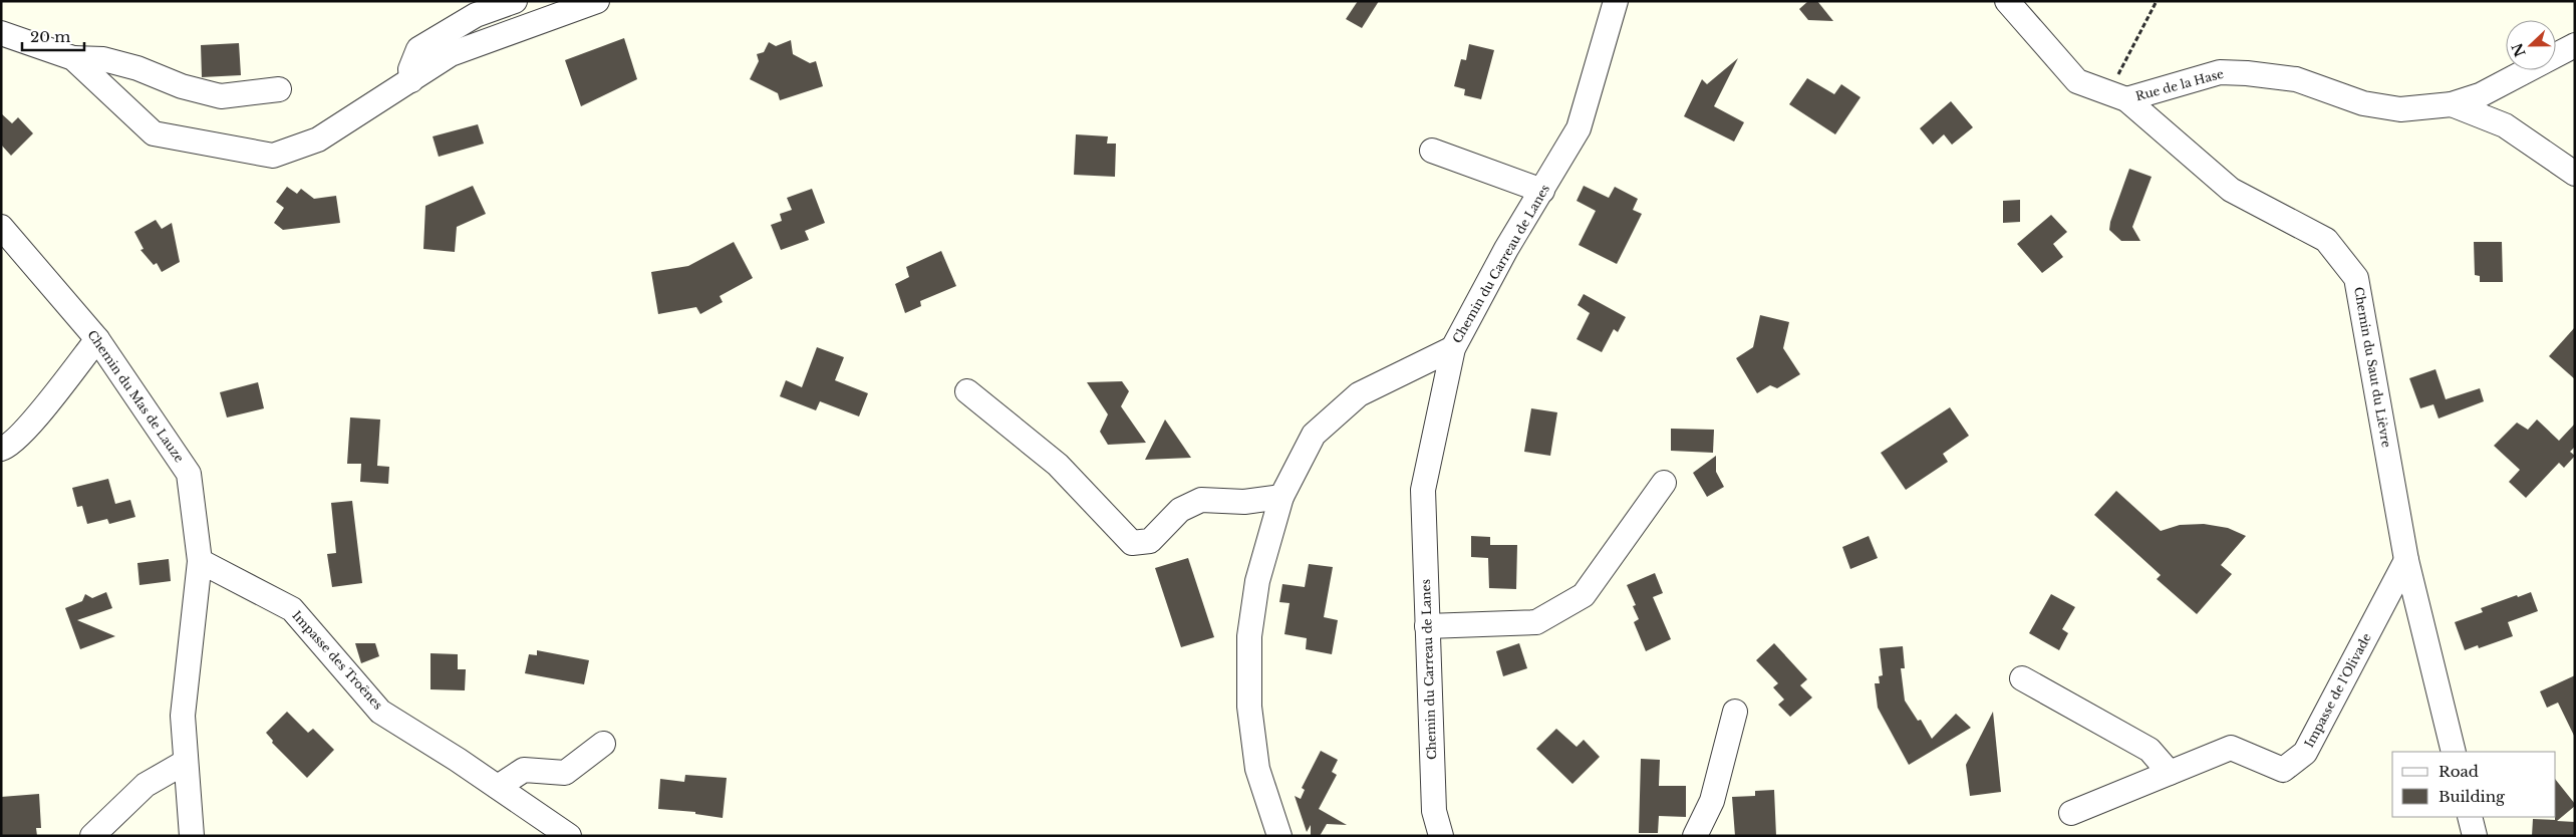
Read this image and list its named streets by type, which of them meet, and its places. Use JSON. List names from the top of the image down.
{
  "streets": {
    "street": [
      "Rue de la Hase",
      "Chemin du Carreau de Lanes",
      "Chemin du Saut du Lièvre",
      "Chemin du Mas de Lauze",
      "Impasse des Troënes",
      "Impasse de l'Olivade"
    ]
  },
  "crossings": [
    ["Rue de la Hase", "Chemin du Saut du Lièvre"],
    ["Chemin du Saut du Lièvre", "Impasse de l'Olivade"],
    ["Chemin du Mas de Lauze", "Impasse des Troënes"]
  ],
  "legend": ["Road", "Building"],
  "scale_bar": "20 m",
  "north": "left"
}
